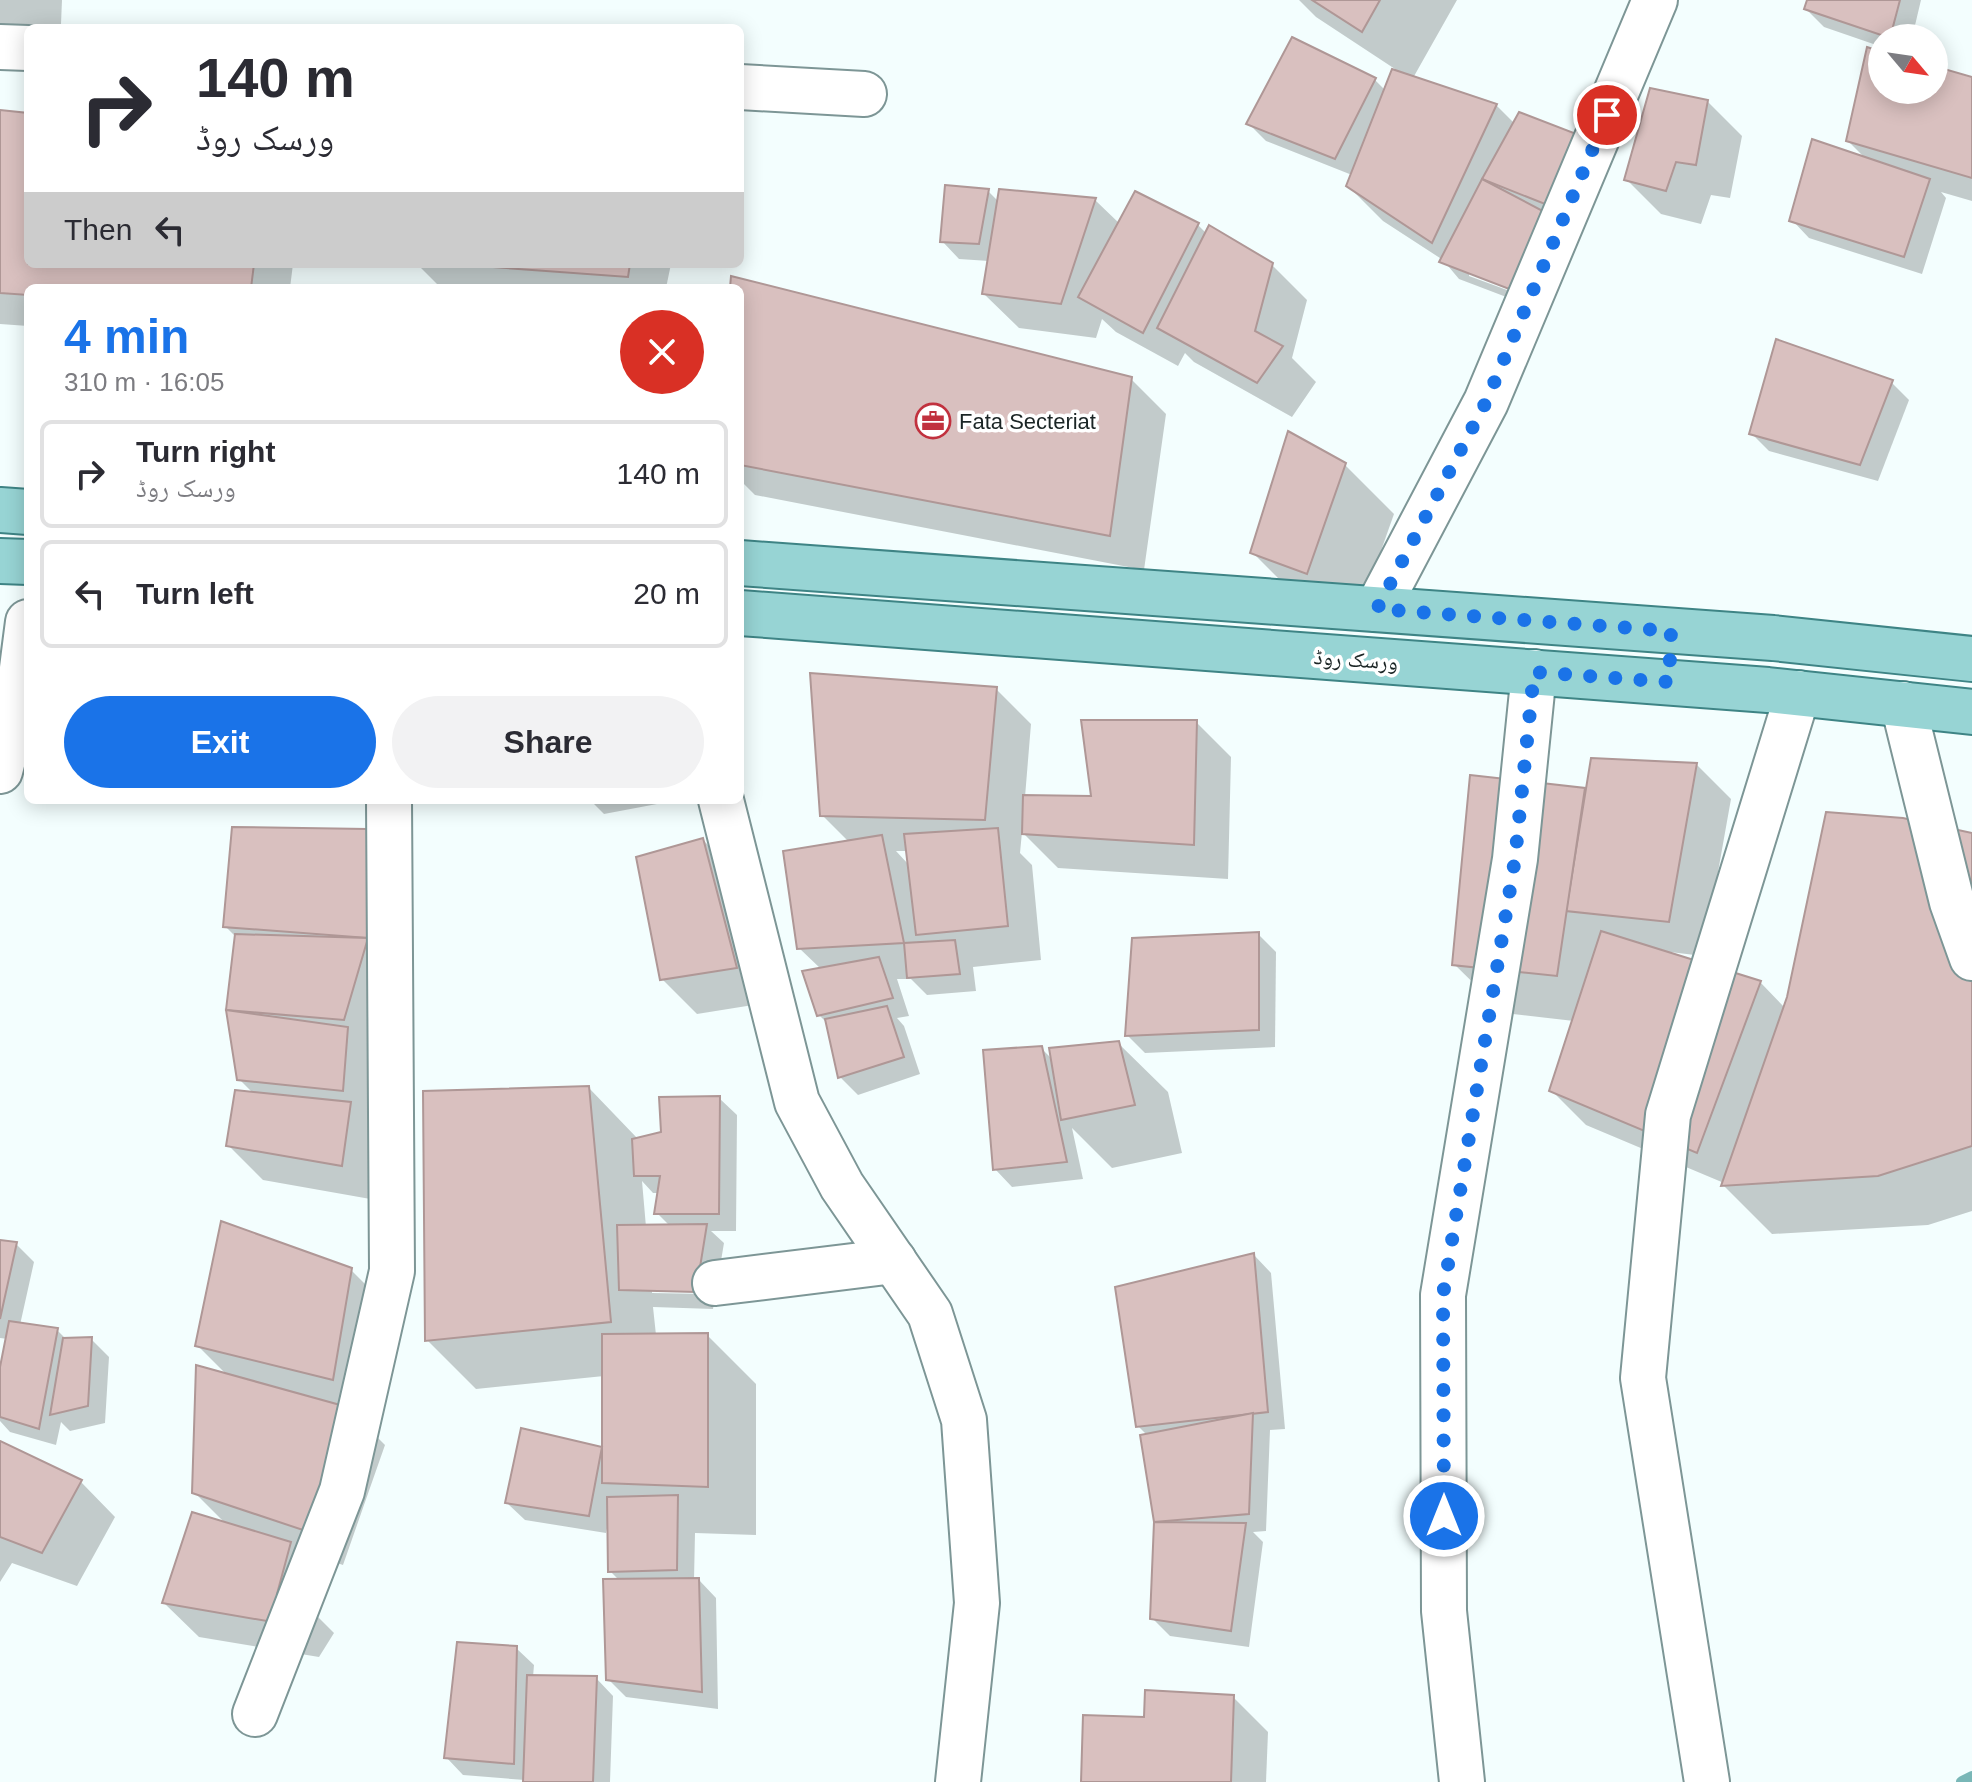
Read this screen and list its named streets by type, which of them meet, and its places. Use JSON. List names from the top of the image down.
{
  "streets": {
    "main road": ["ورسک روڈ"]
  },
  "places": {
    "office": ["Fata Secteriat"]
  },
  "north": "bottom right",
  "page": {
    "turn": ["140 m", "ورسک روڈ"],
    "then": "Then",
    "heading": ["4 min", "310 m · 16:05"],
    "list": [
      {
        "name": "Turn right",
        "note": "ورسک روڈ",
        "value": "140 m"
      },
      {
        "name": "Turn left",
        "value": "20 m"
      }
    ],
    "buttons": ["Exit", "Share"]
  }
}
